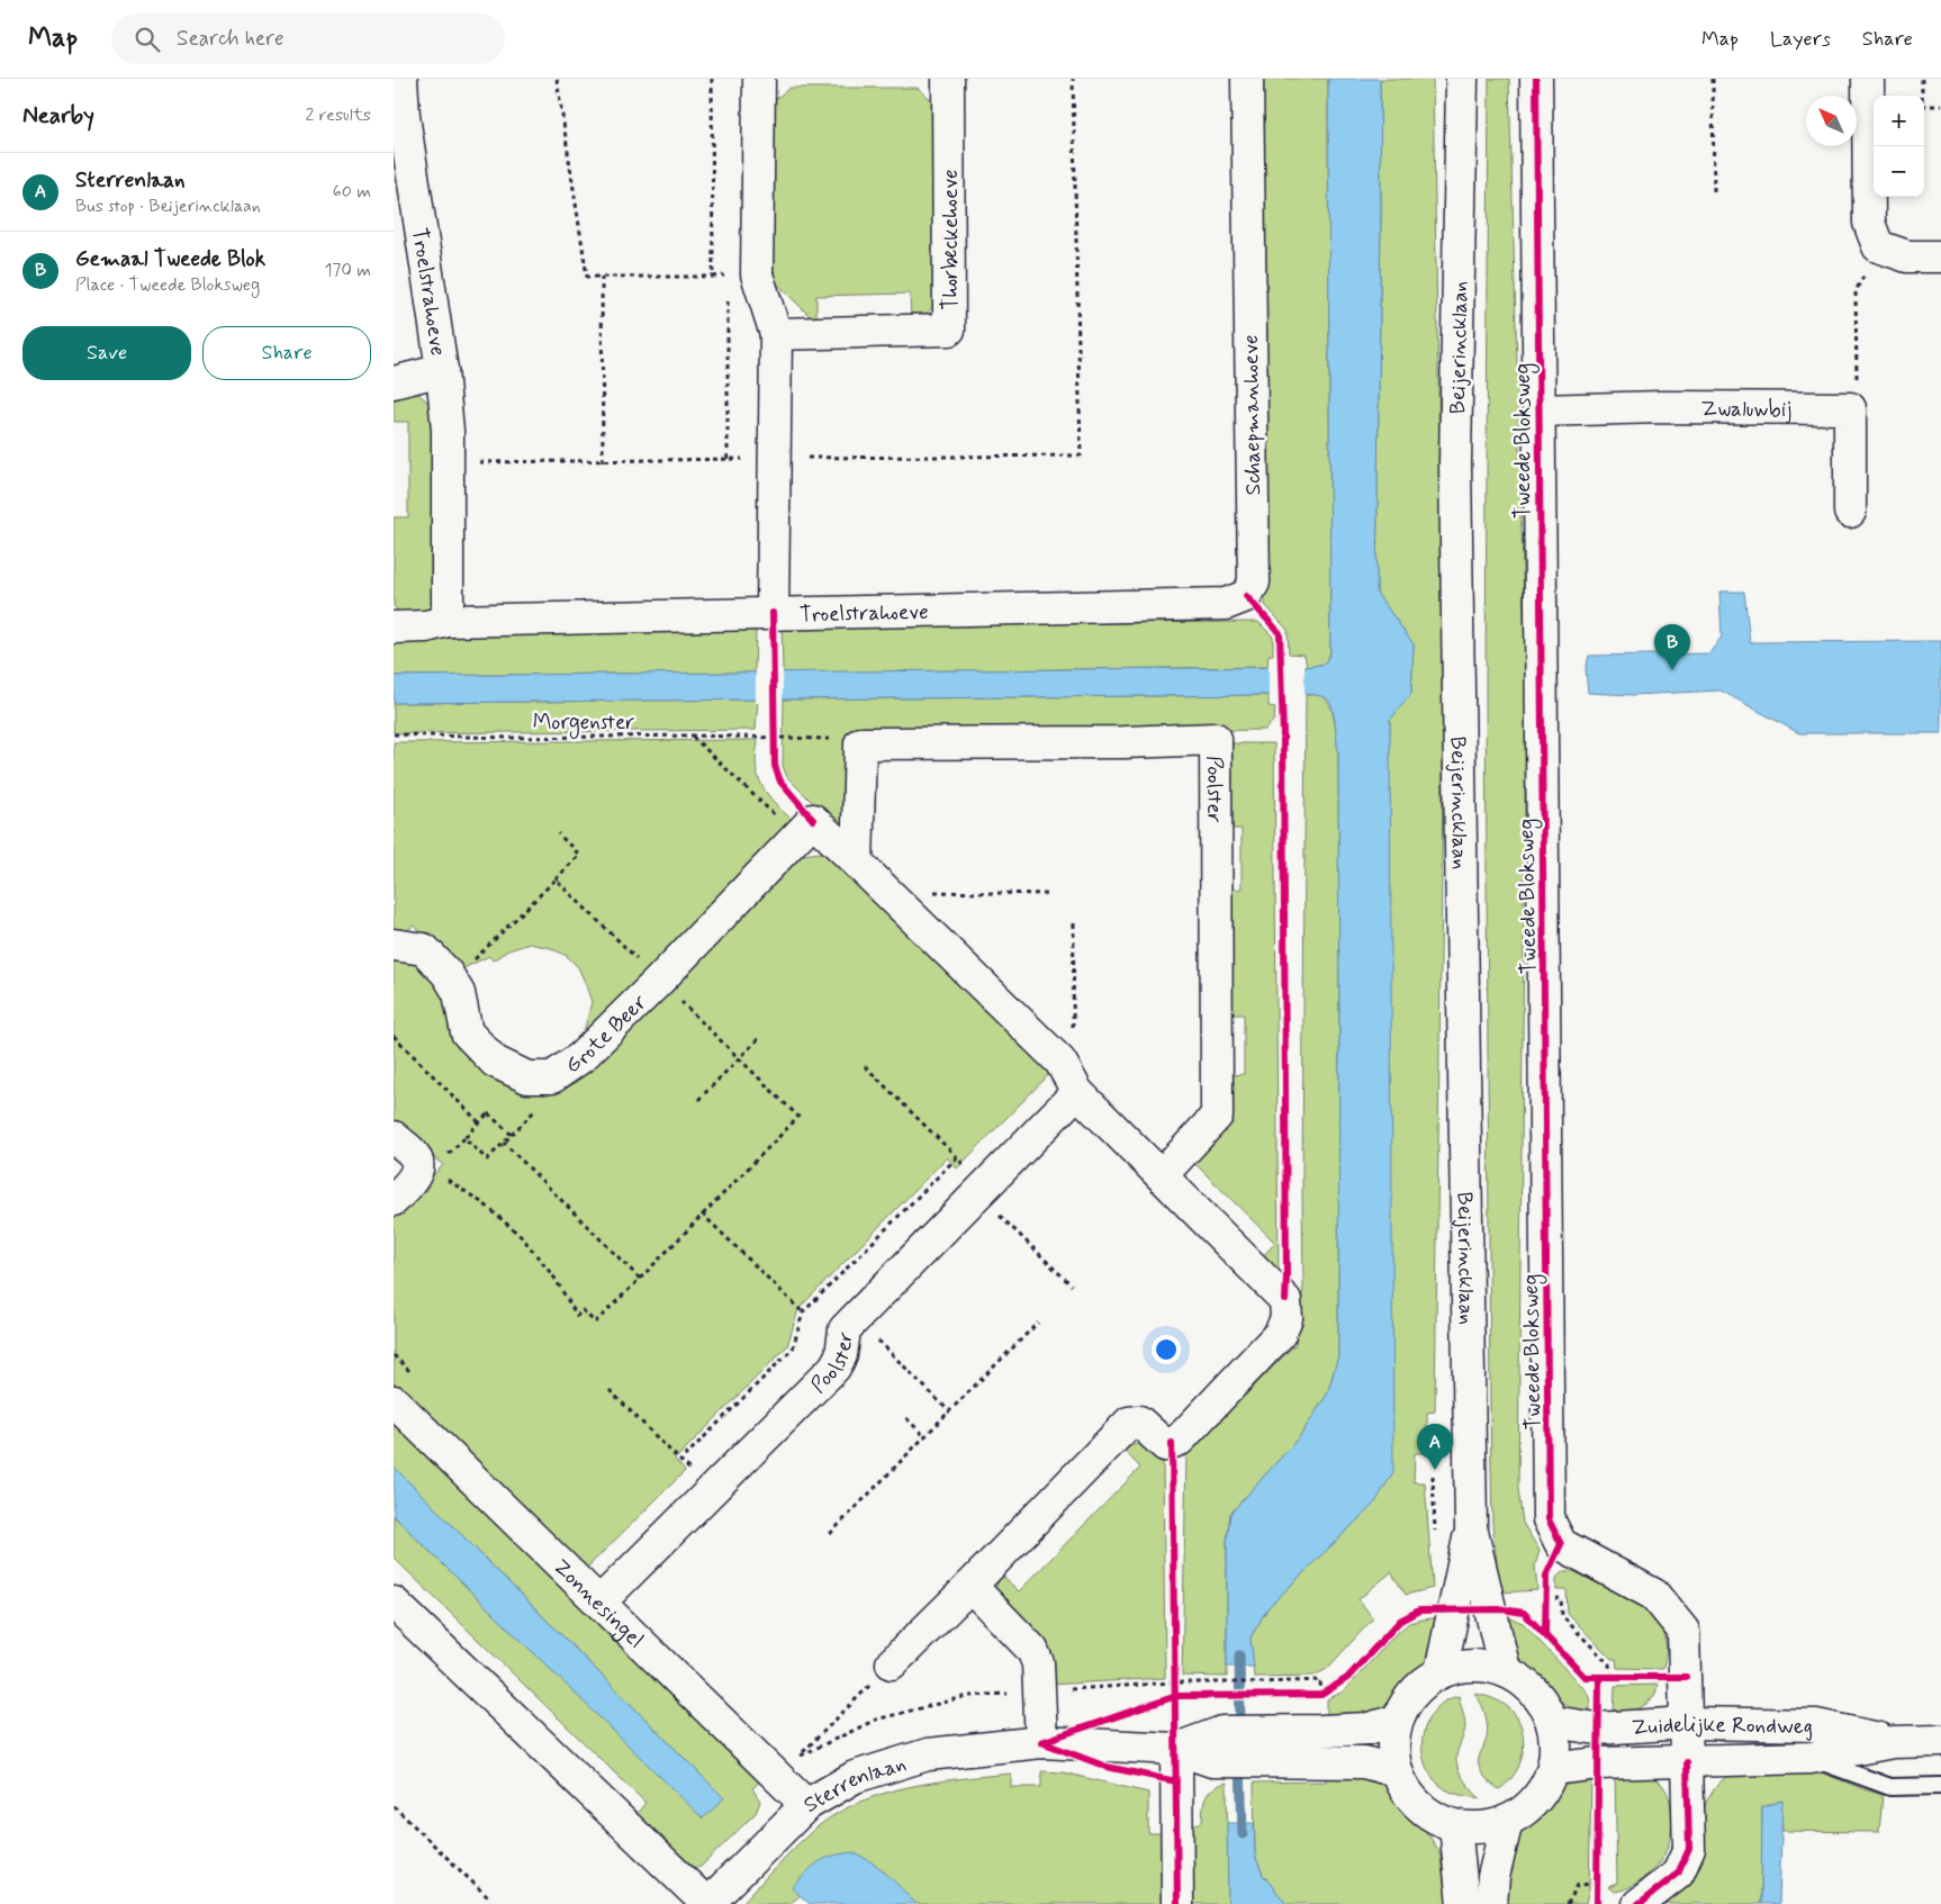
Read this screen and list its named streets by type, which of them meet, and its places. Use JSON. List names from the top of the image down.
{
  "streets": {
    "street": [
      "Thorbeckehoeve",
      "Troelstrahoeve",
      "Beijerincklaan",
      "Zwaluwbij",
      "Schaepmanhoeve",
      "Tweede Bloksweg",
      "Poolster",
      "Grote Beer",
      "Zonnesingel",
      "Zuidelijke Rondweg",
      "Sterrenlaan"
    ],
    "path": ["Morgenster"]
  },
  "crossings": [
    ["Troelstrahoeve", "Schaepmanhoeve"],
    ["Beijerincklaan", "Zuidelijke Rondweg"],
    ["Beijerincklaan", "Sterrenlaan"],
    ["Zwaluwbij", "Tweede Bloksweg"],
    ["Tweede Bloksweg", "Zuidelijke Rondweg"],
    ["Poolster", "Zonnesingel"],
    ["Zonnesingel", "Sterrenlaan"],
    ["Zuidelijke Rondweg", "Sterrenlaan"]
  ],
  "north": "top left",
  "page": {
    "header": "Map",
    "search": "Search here",
    "nav": ["Map", "Layers", "Share"],
    "heading": ["Nearby", "2 results"],
    "map_buttons": ["+", "−"],
    "list": [
      {
        "mark": "A",
        "name": "Sterrenlaan",
        "note": "Bus stop · Beijerincklaan",
        "value": "60 m"
      },
      {
        "mark": "B",
        "name": "Gemaal Tweede Blok",
        "note": "Place · Tweede Bloksweg",
        "value": "170 m"
      }
    ],
    "buttons": ["Save", "Share"],
    "pins": ["B", "A"]
  }
}
